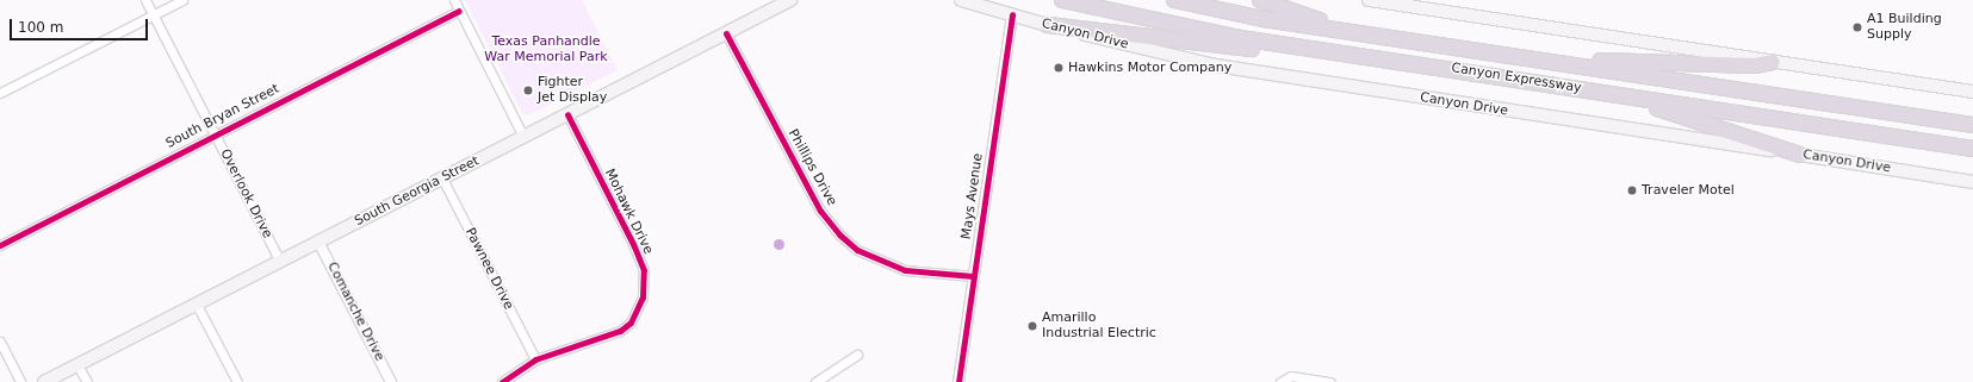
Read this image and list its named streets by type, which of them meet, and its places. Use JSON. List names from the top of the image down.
{
  "streets": {
    "highway": ["Canyon Expressway"],
    "main road": ["Canyon Drive", "South Georgia Street"],
    "street": [
      "South Bryan Street",
      "Phillips Drive",
      "Overlook Drive",
      "Mays Avenue",
      "Mohawk Drive",
      "Pawnee Drive",
      "Comanche Drive"
    ]
  },
  "crossings": [
    ["Canyon Drive", "Mays Avenue"],
    ["South Bryan Street", "Overlook Drive"],
    ["Phillips Drive", "South Georgia Street"],
    ["Phillips Drive", "Mays Avenue"],
    ["South Georgia Street", "Overlook Drive"],
    ["South Georgia Street", "Mohawk Drive"],
    ["South Georgia Street", "Pawnee Drive"],
    ["South Georgia Street", "Comanche Drive"],
    ["Mohawk Drive", "Pawnee Drive"]
  ],
  "parks": ["Texas Panhandle War Memorial Park"],
  "places": [
    "A1 Building Supply",
    "Hawkins Motor Company",
    "Fighter Jet Display",
    "Traveler Motel",
    "Amarillo Industrial Electric"
  ],
  "scale_bar": "100 m"
}
